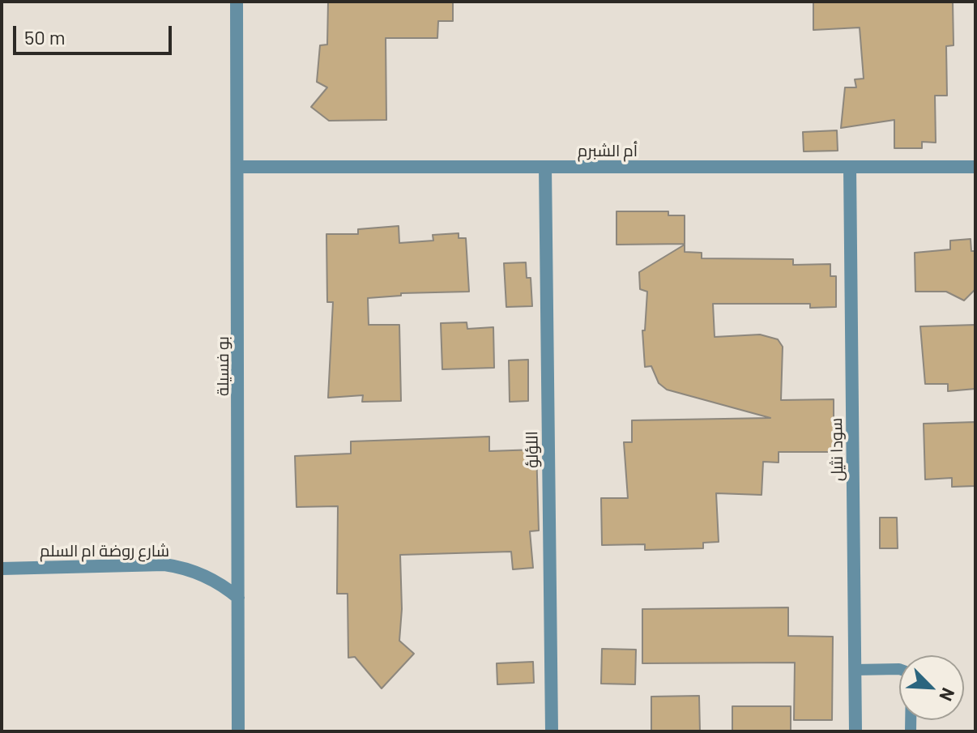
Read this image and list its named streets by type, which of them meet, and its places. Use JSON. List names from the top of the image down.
{
  "streets": {
    "street": [
      "أم الشبرم",
      "بو فسيلة",
      "اللؤلؤ",
      "سودا نثيل",
      "شارع روضة ام السلم"
    ]
  },
  "crossings": [
    ["أم الشبرم", "بو فسيلة"],
    ["أم الشبرم", "اللؤلؤ"],
    ["أم الشبرم", "سودا نثيل"],
    ["بو فسيلة", "شارع روضة ام السلم"]
  ],
  "scale_bar": "50 m",
  "north": "bottom right"
}
